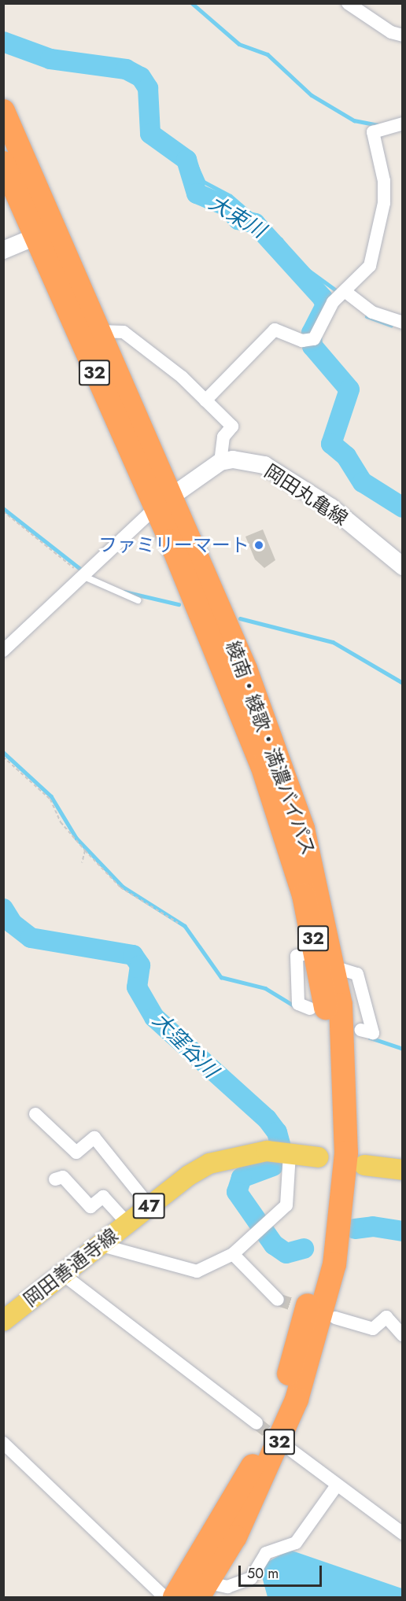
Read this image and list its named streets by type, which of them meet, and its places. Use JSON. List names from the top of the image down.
{
  "streets": {
    "highway": ["32", "綾南・綾歌・満濃バイパス"],
    "main road": ["岡田丸亀線", "47", "岡田善通寺線"]
  },
  "water": ["大束川", "大窪谷川"],
  "places": ["ファミリーマート"],
  "scale_bar": "50 m"
}
